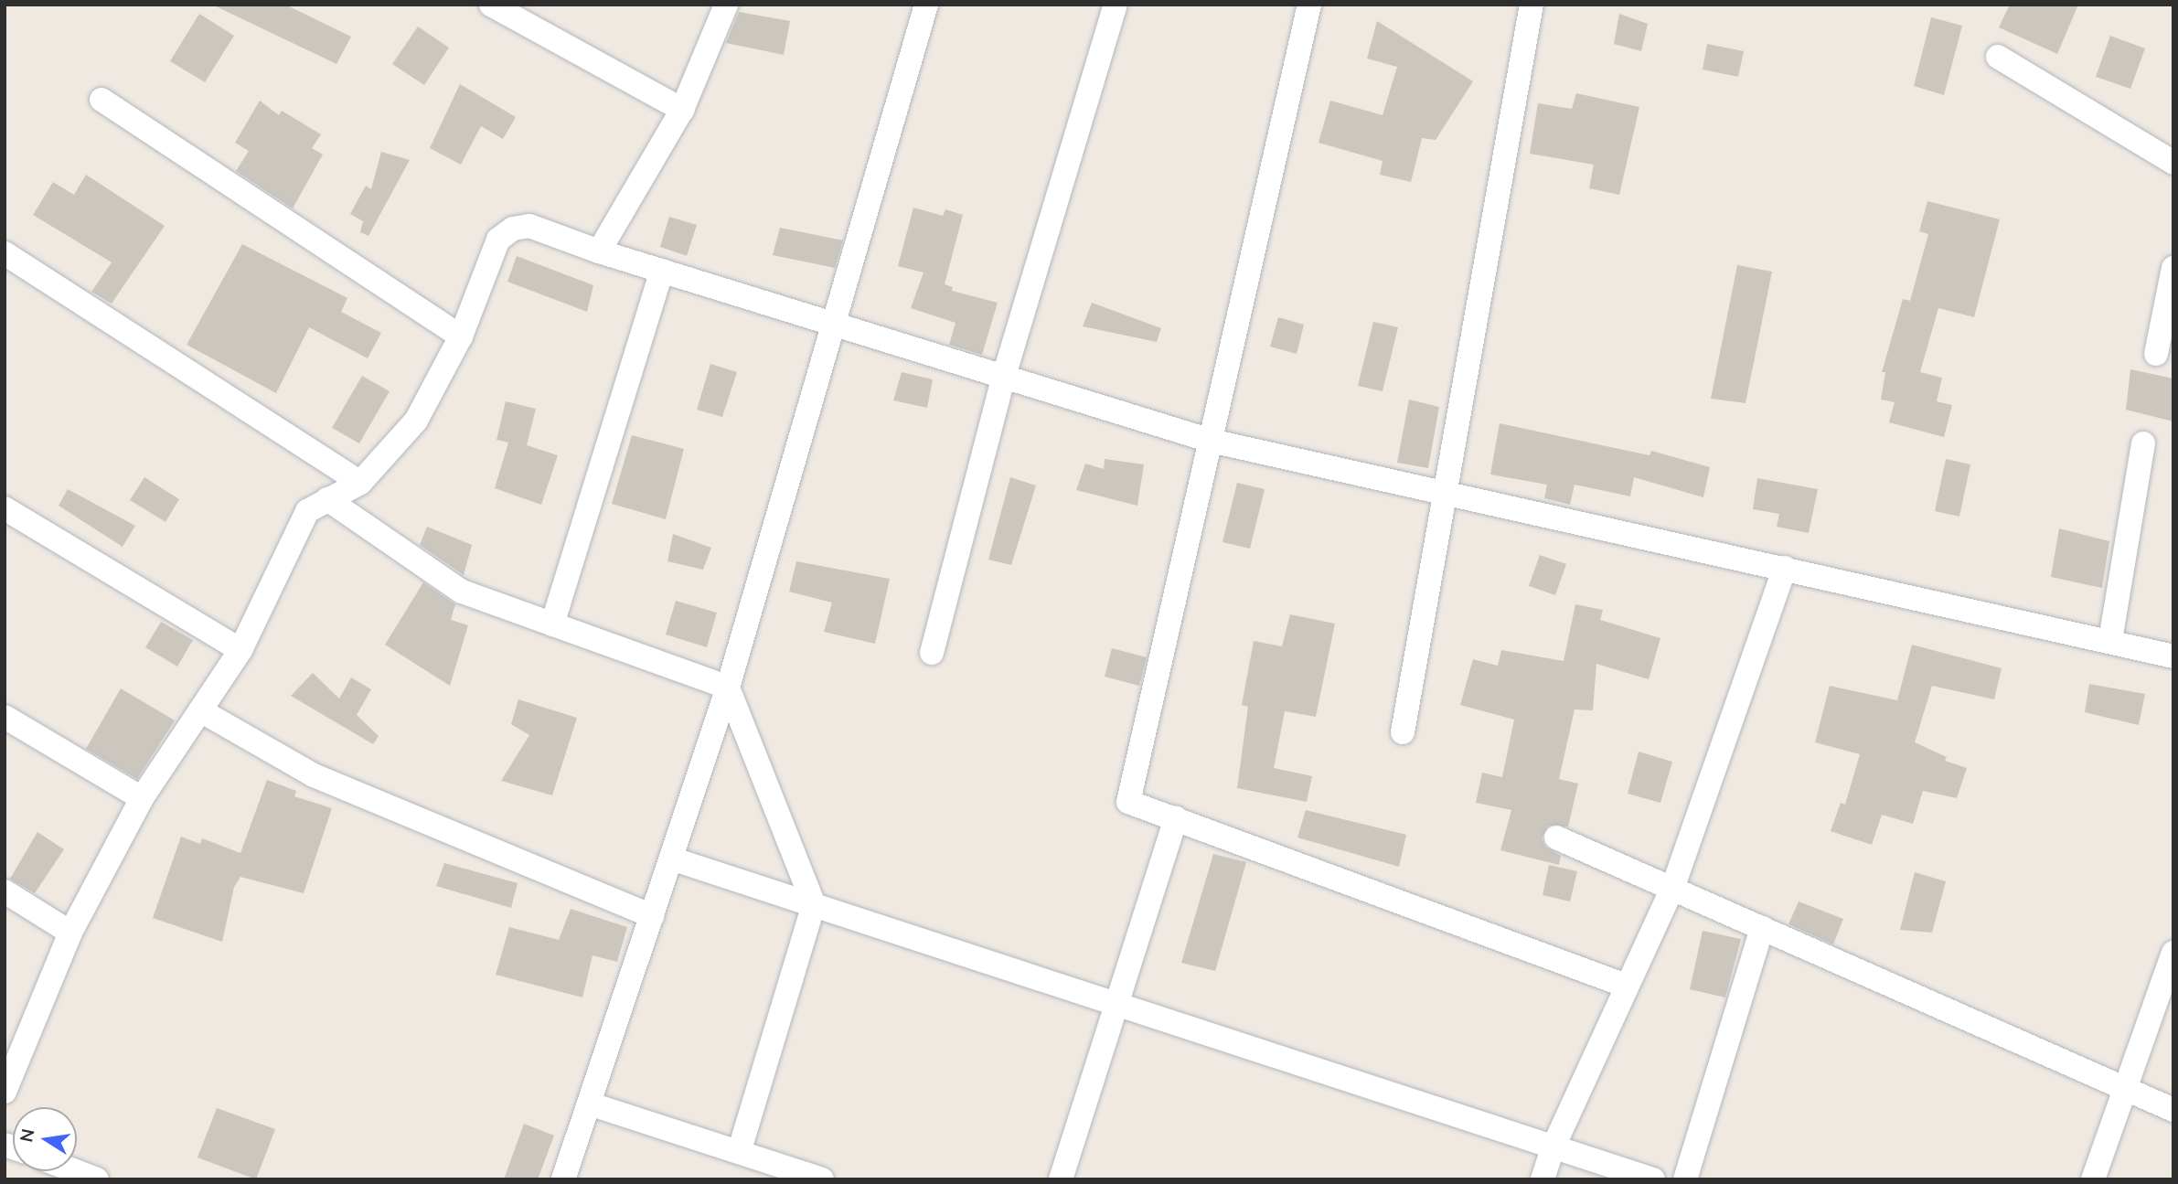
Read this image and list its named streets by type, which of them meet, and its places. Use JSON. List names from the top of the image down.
{
  "north": "left"
}
